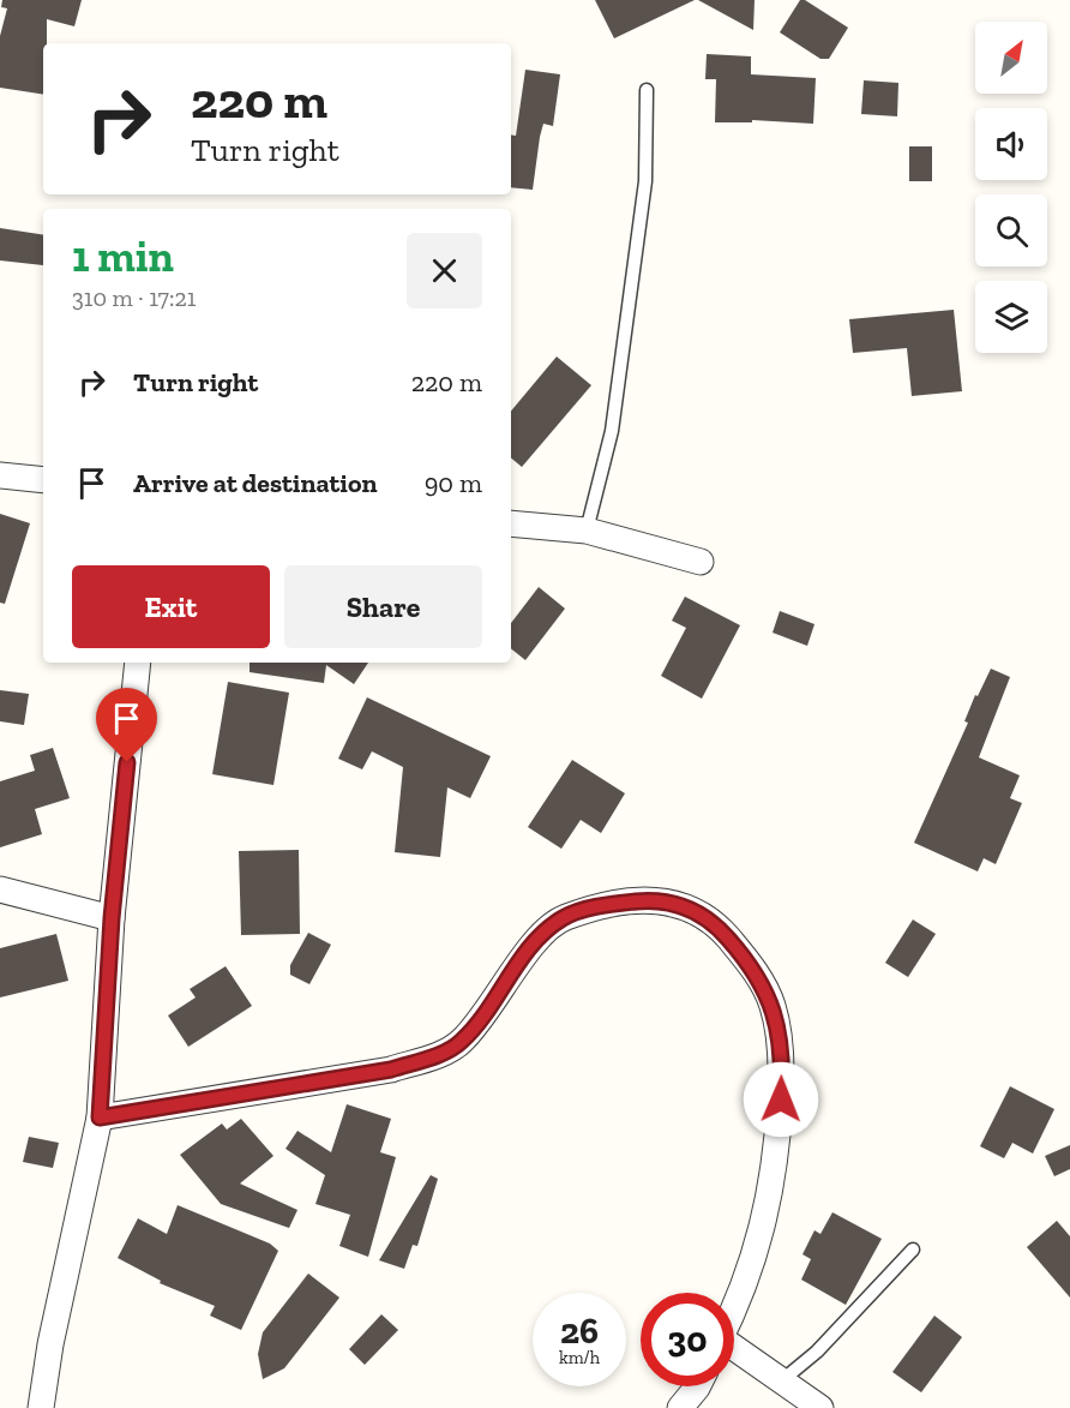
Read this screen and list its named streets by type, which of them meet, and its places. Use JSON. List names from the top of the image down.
{
  "north": "top right",
  "page": {
    "turn": ["220 m", "Turn right"],
    "heading": ["1 min", "310 m · 17:21"],
    "list": [
      {
        "name": "Turn right",
        "value": "220 m"
      },
      {
        "name": "Arrive at destination",
        "value": "90 m"
      }
    ],
    "buttons": ["Exit", "Share"],
    "speed": "26 km/h",
    "limit": "30"
  }
}
